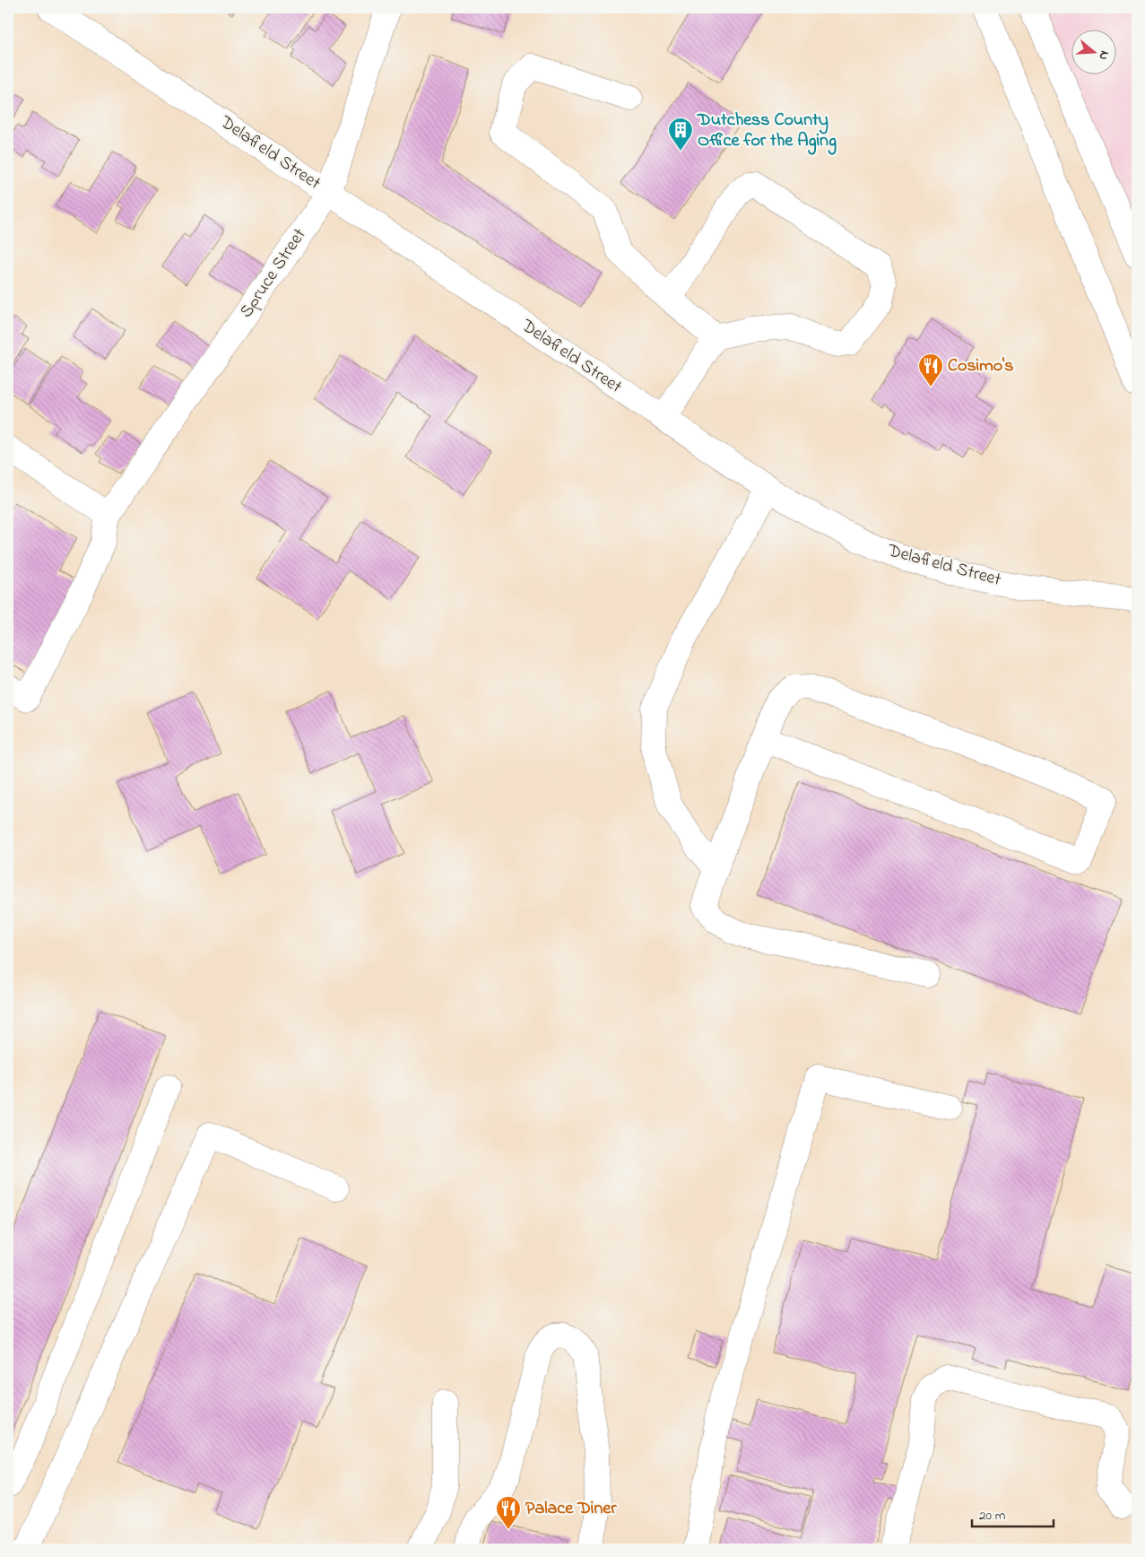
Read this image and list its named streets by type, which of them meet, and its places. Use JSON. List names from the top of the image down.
{
  "streets": {
    "main road": ["Delafield Street", "Spruce Street"]
  },
  "crossings": [
    ["Delafield Street", "Spruce Street"]
  ],
  "places": {
    "building": ["Dutchess County Office for the Aging"],
    "restaurant": ["Cosimo's", "Palace Diner"]
  },
  "scale_bar": "20 m",
  "north": "right"
}
